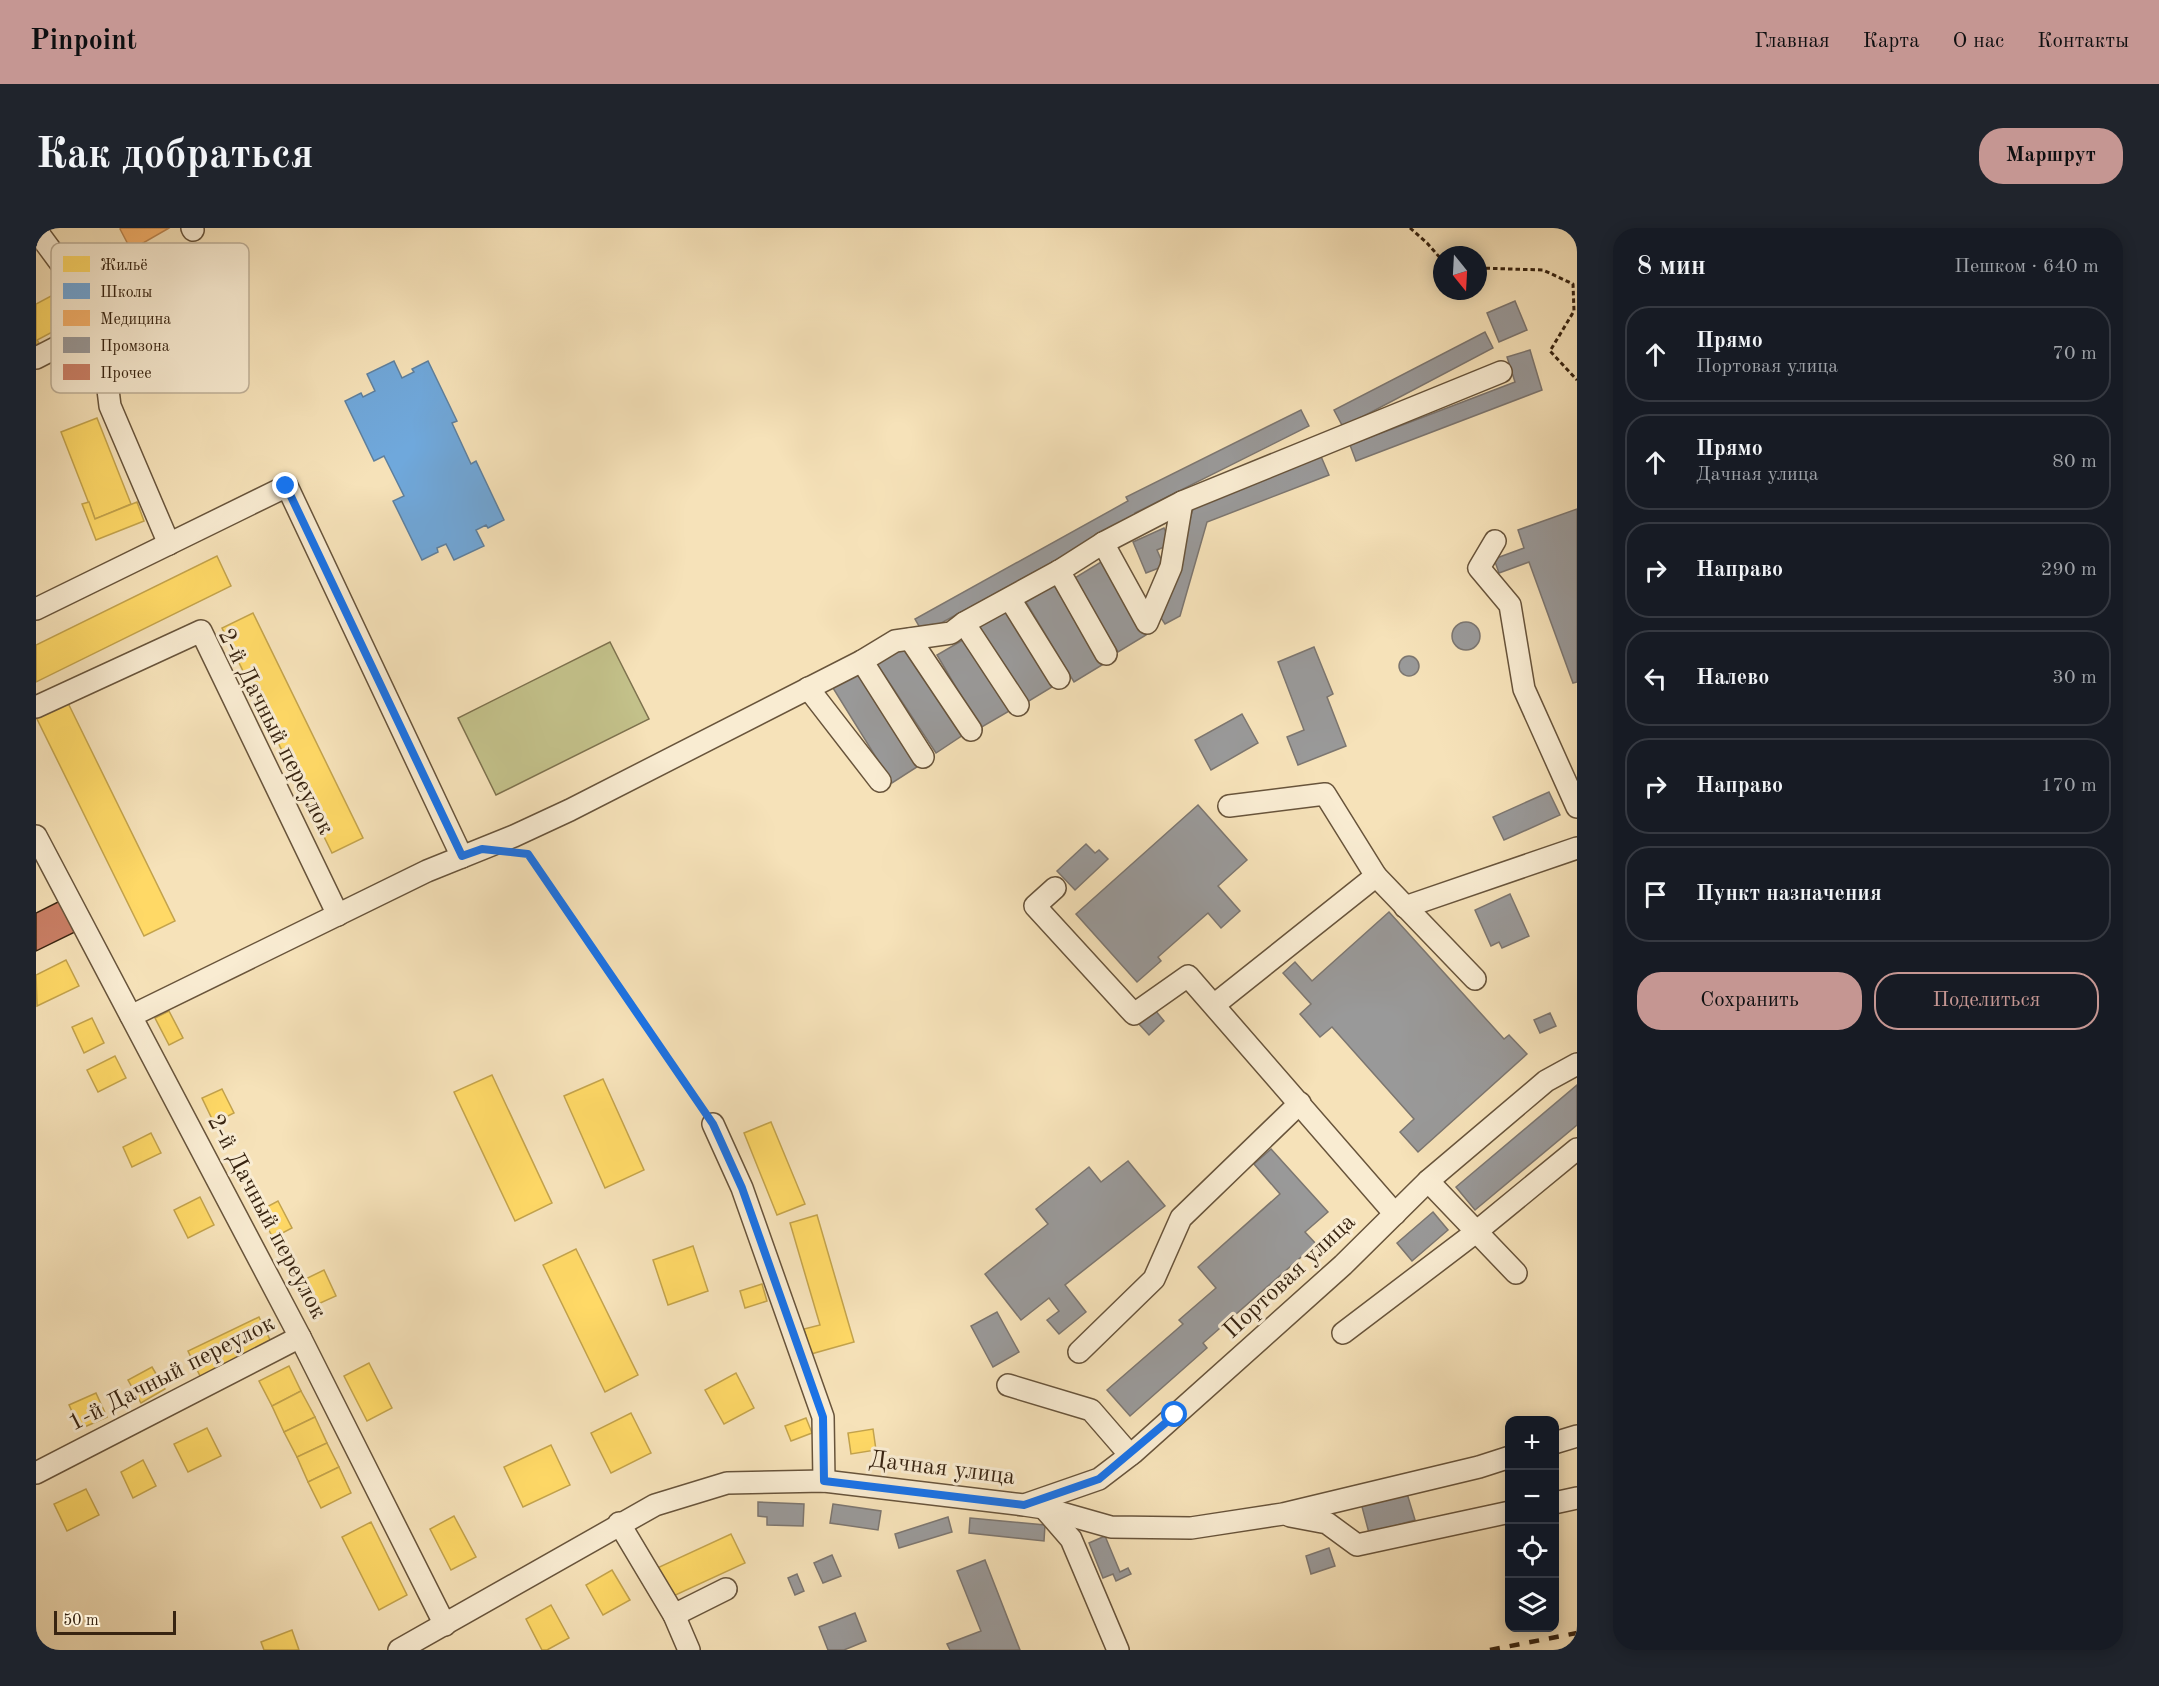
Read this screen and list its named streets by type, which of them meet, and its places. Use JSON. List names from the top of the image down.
{
  "streets": {
    "street": [
      "2-й Дачный переулок",
      "Портовая улица",
      "1-й Дачный переулок",
      "Дачная улица"
    ]
  },
  "crossings": [
    ["2-й Дачный переулок", "1-й Дачный переулок"],
    ["2-й Дачный переулок", "Дачная улица"],
    ["Портовая улица", "Дачная улица"]
  ],
  "legend": [
    "Жильё",
    "Школы",
    "Медицина",
    "Промзона",
    "Прочее"
  ],
  "scale_bar": "50 m",
  "north": "bottom",
  "page": {
    "header": "Pinpoint",
    "nav": [
      "Главная",
      "Карта",
      "О нас",
      "Контакты"
    ],
    "buttons": [
      "Маршрут",
      ["Сохранить", "Поделиться"]
    ],
    "title": "Как добраться",
    "heading": ["8 мин", "Пешком · 640 m"],
    "list": [
      ["Прямо", "Портовая улица", "70 m"],
      ["Прямо", "Дачная улица", "80 m"],
      ["Направо", "290 m"],
      ["Налево", "30 m"],
      ["Направо", "170 m"],
      "Пункт назначения"
    ],
    "map_buttons": ["+", "−"],
    "scale": "50 m"
  }
}
